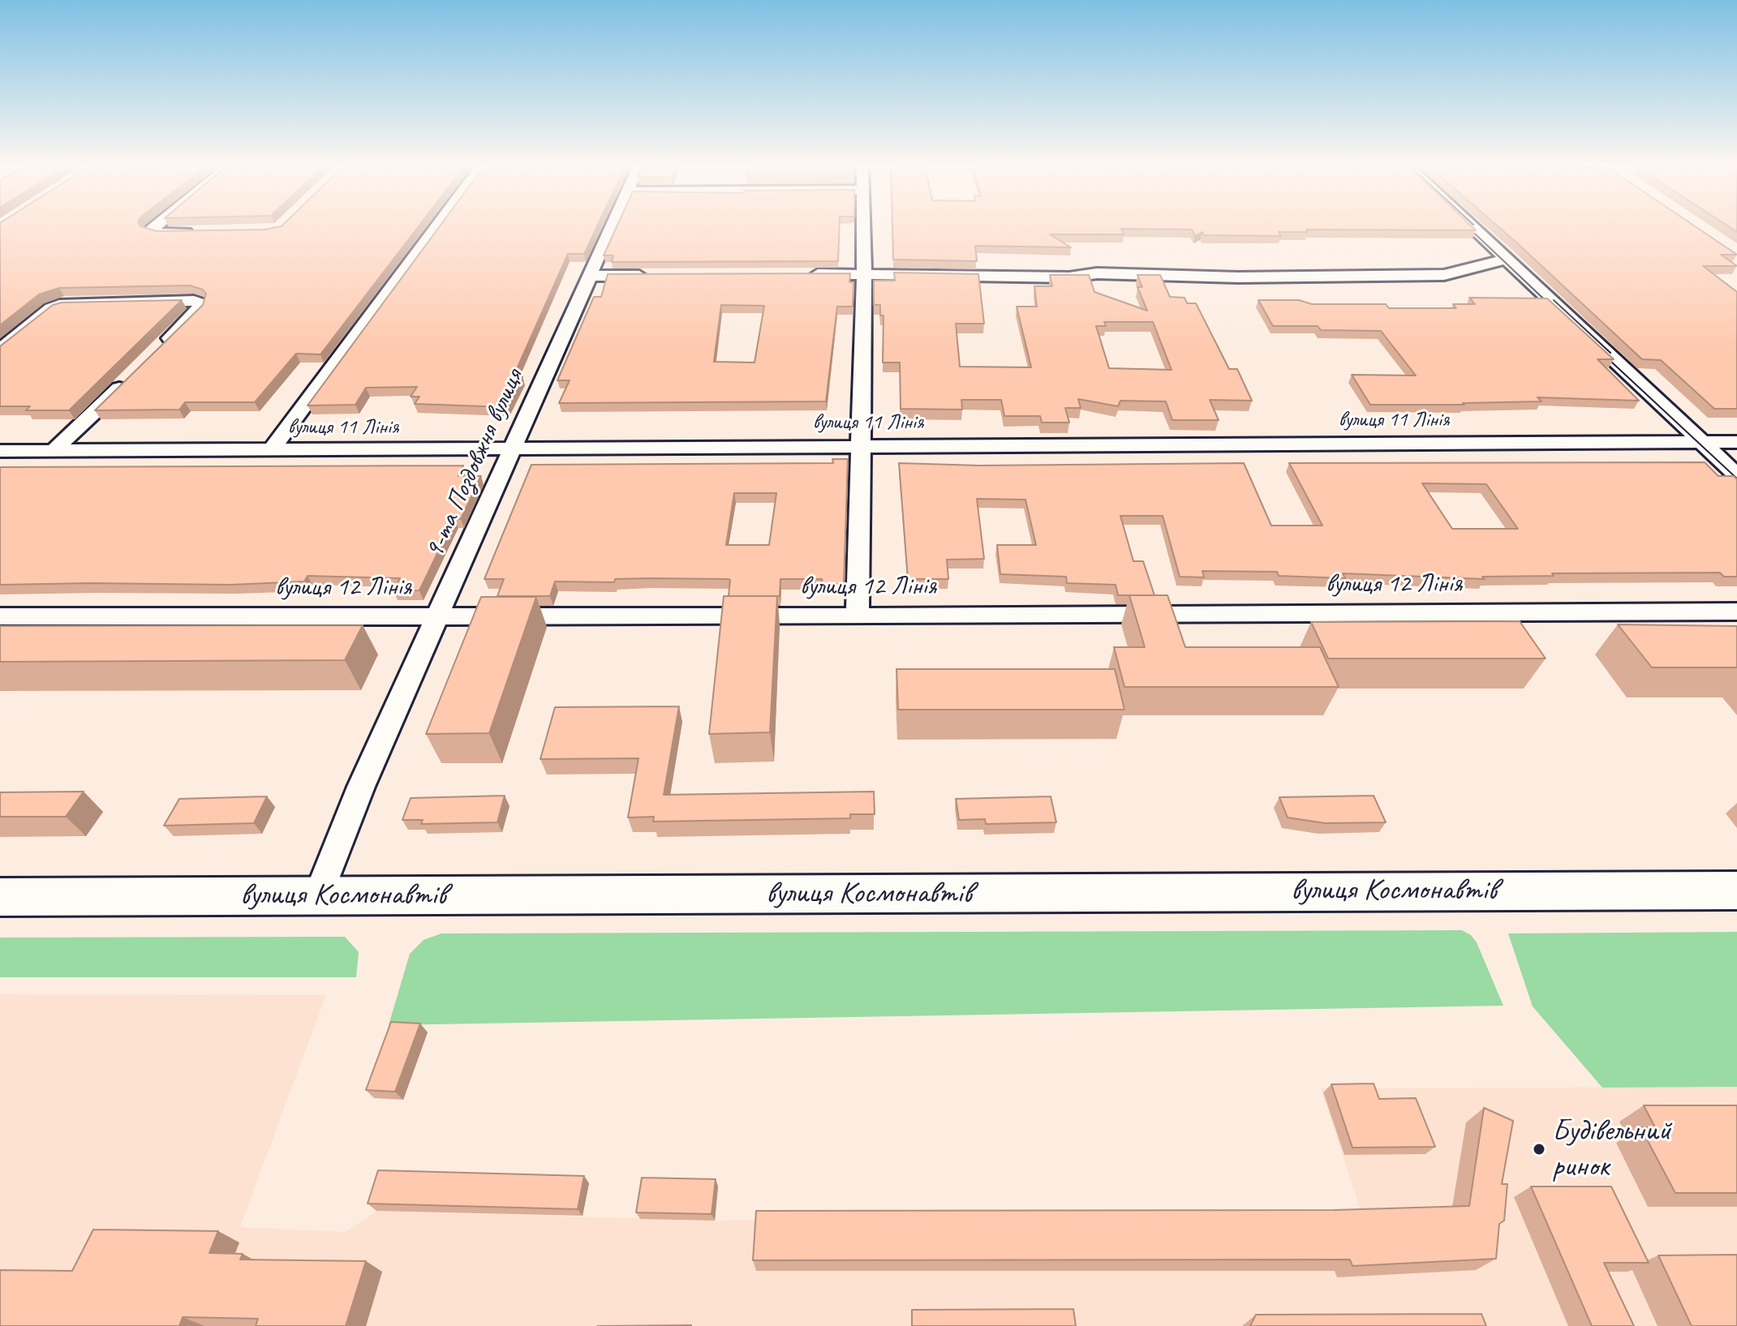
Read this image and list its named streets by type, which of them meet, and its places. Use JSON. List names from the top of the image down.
{
  "streets": {
    "main road": ["вулиця Космонавтів"],
    "street": ["вулиця 11 Лінія", "9-та Поздовжня вулиця", "вулиця 12 Лінія"]
  },
  "crossings": [
    ["вулиця 11 Лінія", "9-та Поздовжня вулиця"],
    ["9-та Поздовжня вулиця", "вулиця 12 Лінія"],
    ["9-та Поздовжня вулиця", "вулиця Космонавтів"]
  ],
  "places": ["Будівельний ринок"]
}
